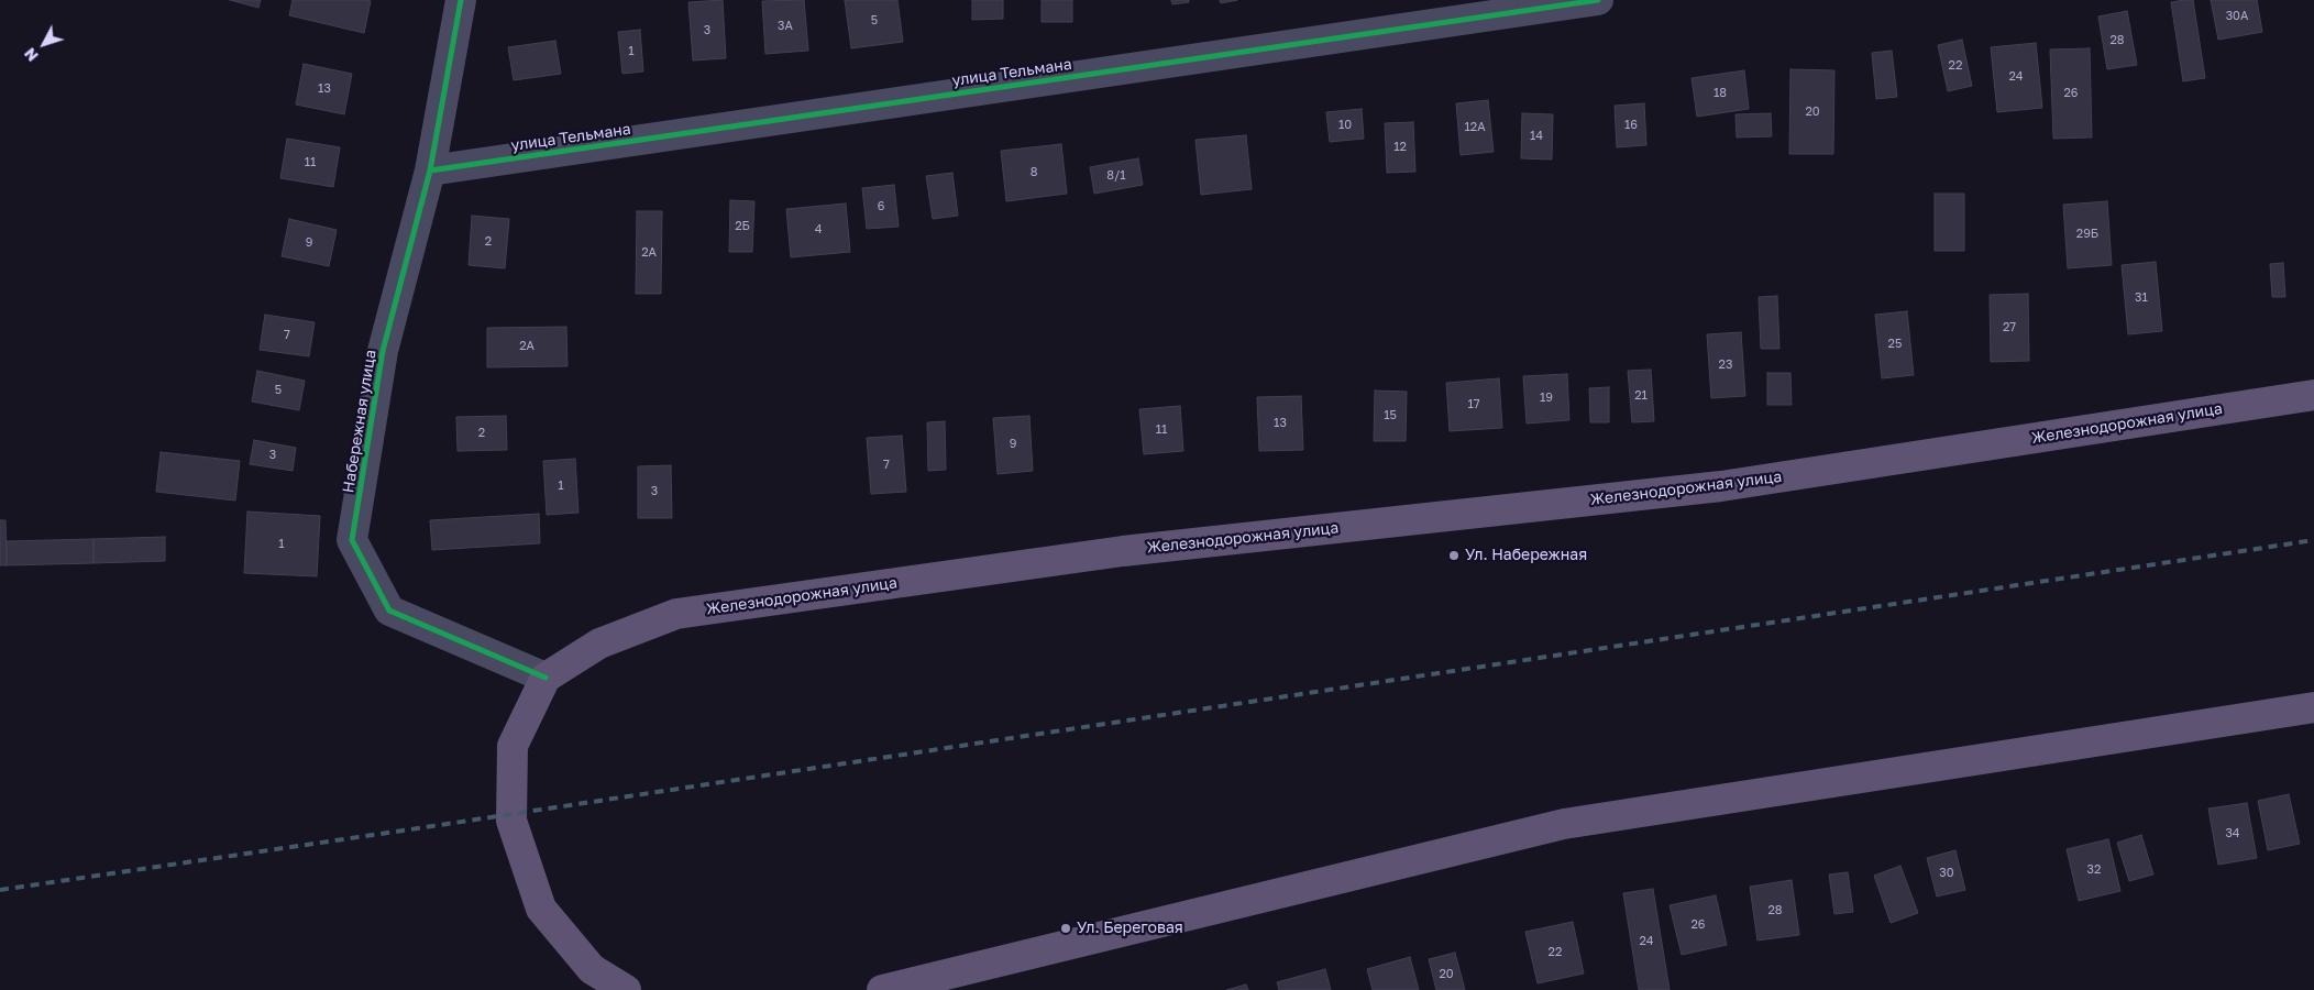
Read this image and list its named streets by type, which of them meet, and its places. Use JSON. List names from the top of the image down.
{
  "streets": {
    "main road": ["Железнодорожная улица"],
    "street": ["улица Тельмана", "Набережная улица"]
  },
  "crossings": [
    ["улица Тельмана", "Набережная улица"],
    ["Набережная улица", "Железнодорожная улица"]
  ],
  "places": ["Ул. Набережная", "Ул. Береговая"],
  "house_numbers": [
    "30А",
    "5",
    "3А",
    "3",
    "28",
    "1",
    "22",
    "24",
    "13",
    "18",
    "26",
    "20",
    "10",
    "16",
    "12А",
    "14",
    "12",
    "11",
    "8",
    "8/1",
    "6",
    "2Б",
    "4",
    "29Б",
    "2",
    "9",
    "2А",
    "31",
    "27",
    "7",
    "25",
    "2А",
    "23",
    "5",
    "21",
    "19",
    "17",
    "15",
    "13",
    "11",
    "2",
    "9",
    "3",
    "7",
    "1",
    "3",
    "1",
    "34",
    "32",
    "30",
    "28",
    "26",
    "24",
    "22",
    "20"
  ],
  "north": "bottom left"
}
